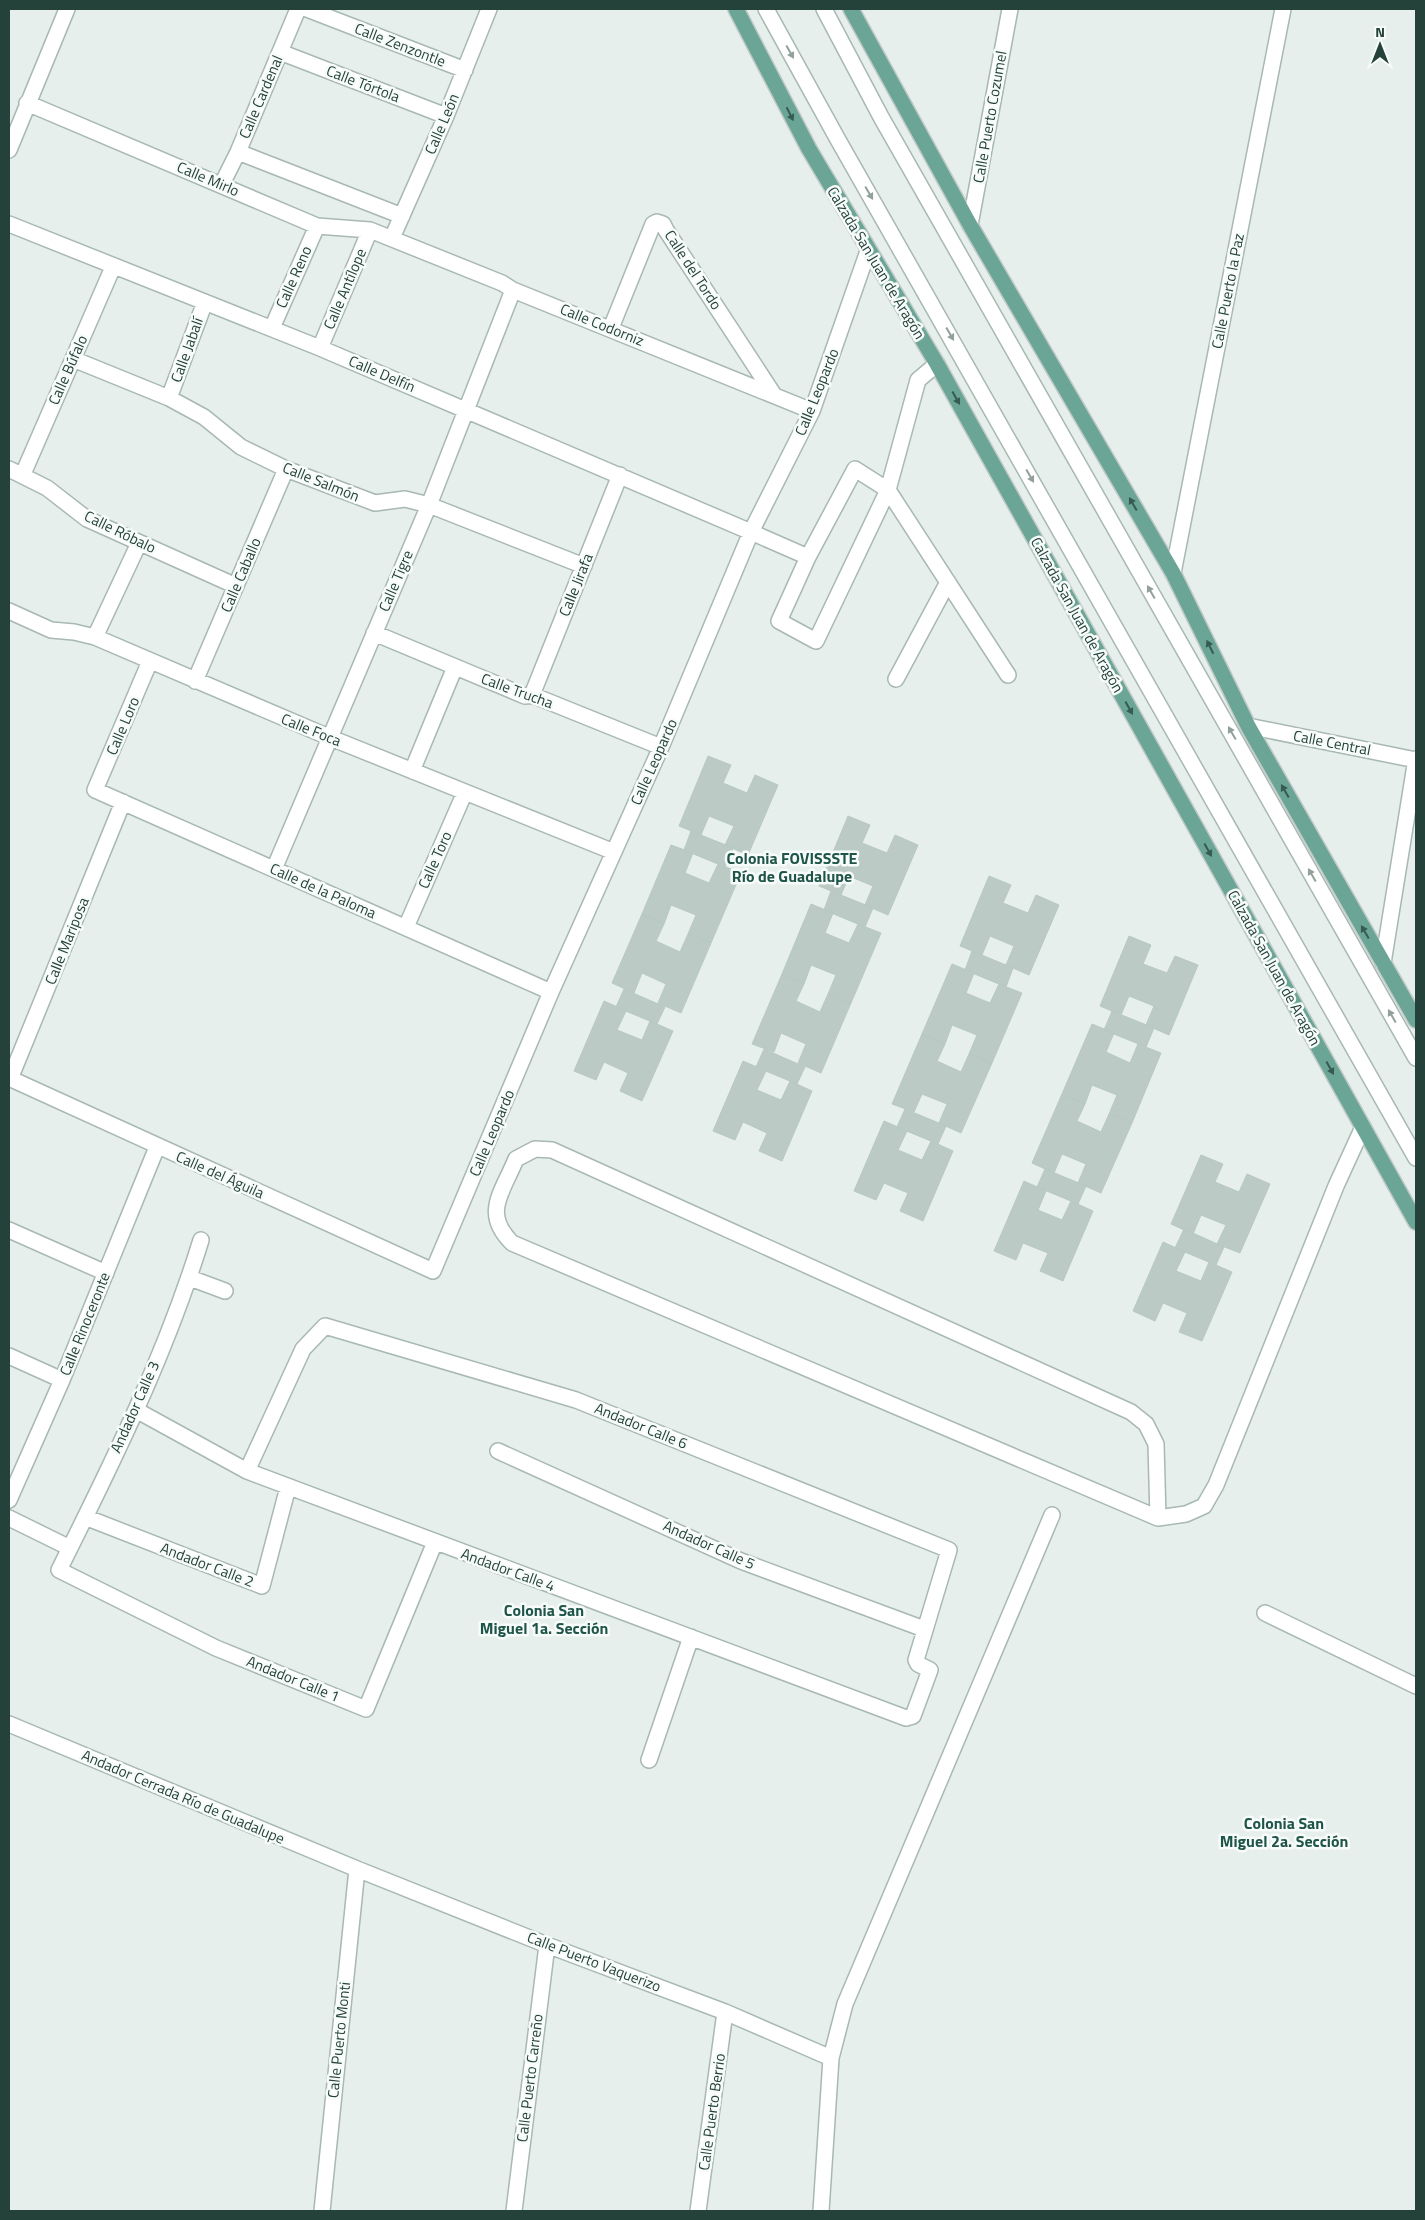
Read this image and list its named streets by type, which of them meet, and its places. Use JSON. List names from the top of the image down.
{
  "streets": {
    "main road": ["Calzada San Juan de Aragón"],
    "street": [
      "Calle Zenzontle",
      "Calle Tórtola",
      "Calle Cardenal",
      "Calle Puerto Cozumel",
      "Calle León",
      "Calle Mirlo",
      "Calle del Tordo",
      "Calle Reno",
      "Calle Antílope",
      "Calle Puerto la Paz",
      "Calle Codorniz",
      "Calle Jabalí",
      "Calle Búfalo",
      "Calle Delfín",
      "Calle Leopardo",
      "Calle Salmón",
      "Calle Róbalo",
      "Calle Caballo",
      "Calle Tigre",
      "Calle Jirafa",
      "Calle Trucha",
      "Calle Loro",
      "Calle Foca",
      "Calle Central",
      "Calle Toro",
      "Calle de la Paloma",
      "Calle Mariposa",
      "Calle del Águila",
      "Calle Rinoceronte",
      "Andador Calle 3",
      "Andador Calle 6",
      "Andador Calle 5",
      "Andador Calle 2",
      "Andador Calle 4",
      "Andador Calle 1",
      "Andador Cerrada Río de Guadalupe",
      "Calle Puerto Vaquerizo",
      "Calle Puerto Monti",
      "Calle Puerto Carreño",
      "Calle Puerto Berrio"
    ]
  },
  "crossings": [
    ["Calle Zenzontle", "Calle León"],
    ["Calle Tórtola", "Calle Cardenal"],
    ["Calle Tórtola", "Calle León"],
    ["Calle Cardenal", "Calle Mirlo"],
    ["Calle León", "Calle Mirlo"],
    ["Calle León", "Calle Codorniz"],
    ["Calle Mirlo", "Calle Reno"],
    ["Calle Mirlo", "Calle Antílope"],
    ["Calle Mirlo", "Calle Codorniz"],
    ["Calzada San Juan de Aragón", "Calle Leopardo"],
    ["Calle del Tordo", "Calle Codorniz"],
    ["Calle Reno", "Calle Delfín"],
    ["Calle Antílope", "Calle Delfín"],
    ["Calle Codorniz", "Calle Leopardo"],
    ["Calle Codorniz", "Calle Tigre"],
    ["Calle Jabalí", "Calle Delfín"],
    ["Calle Jabalí", "Calle Salmón"],
    ["Calle Búfalo", "Calle Delfín"],
    ["Calle Búfalo", "Calle Salmón"],
    ["Calle Búfalo", "Calle Róbalo"],
    ["Calle Delfín", "Calle Leopardo"],
    ["Calle Delfín", "Calle Tigre"],
    ["Calle Delfín", "Calle Jirafa"],
    ["Calle Leopardo", "Calle Trucha"],
    ["Calle Leopardo", "Calle Foca"],
    ["Calle Leopardo", "Calle de la Paloma"],
    ["Calle Leopardo", "Calle del Águila"],
    ["Calle Salmón", "Calle Caballo"],
    ["Calle Salmón", "Calle Tigre"],
    ["Calle Salmón", "Calle Jirafa"],
    ["Calle Róbalo", "Calle Caballo"],
    ["Calle Caballo", "Calle Foca"],
    ["Calle Tigre", "Calle Trucha"],
    ["Calle Tigre", "Calle Foca"],
    ["Calle Tigre", "Calle de la Paloma"],
    ["Calle Jirafa", "Calle Trucha"],
    ["Calle Loro", "Calle Foca"],
    ["Calle Loro", "Calle de la Paloma"],
    ["Calle Foca", "Calle Toro"],
    ["Calle Toro", "Calle de la Paloma"],
    ["Calle de la Paloma", "Calle Mariposa"],
    ["Calle Mariposa", "Calle del Águila"],
    ["Calle del Águila", "Calle Rinoceronte"],
    ["Andador Calle 3", "Andador Calle 2"],
    ["Andador Calle 3", "Andador Calle 4"],
    ["Andador Calle 3", "Andador Calle 1"],
    ["Andador Calle 6", "Andador Calle 5"],
    ["Andador Calle 6", "Andador Calle 4"],
    ["Andador Calle 5", "Andador Calle 4"],
    ["Andador Calle 2", "Andador Calle 4"],
    ["Andador Calle 4", "Andador Calle 1"],
    ["Andador Cerrada Río de Guadalupe", "Calle Puerto Vaquerizo"],
    ["Andador Cerrada Río de Guadalupe", "Calle Puerto Monti"],
    ["Calle Puerto Vaquerizo", "Calle Puerto Monti"],
    ["Calle Puerto Vaquerizo", "Calle Puerto Carreño"],
    ["Calle Puerto Vaquerizo", "Calle Puerto Berrio"]
  ],
  "districts": ["Colonia FOVISSSTE Río de Guadalupe", "Colonia San Miguel 1a. Sección", "Colonia San Miguel 2a. Sección"],
  "north": "top"
}
